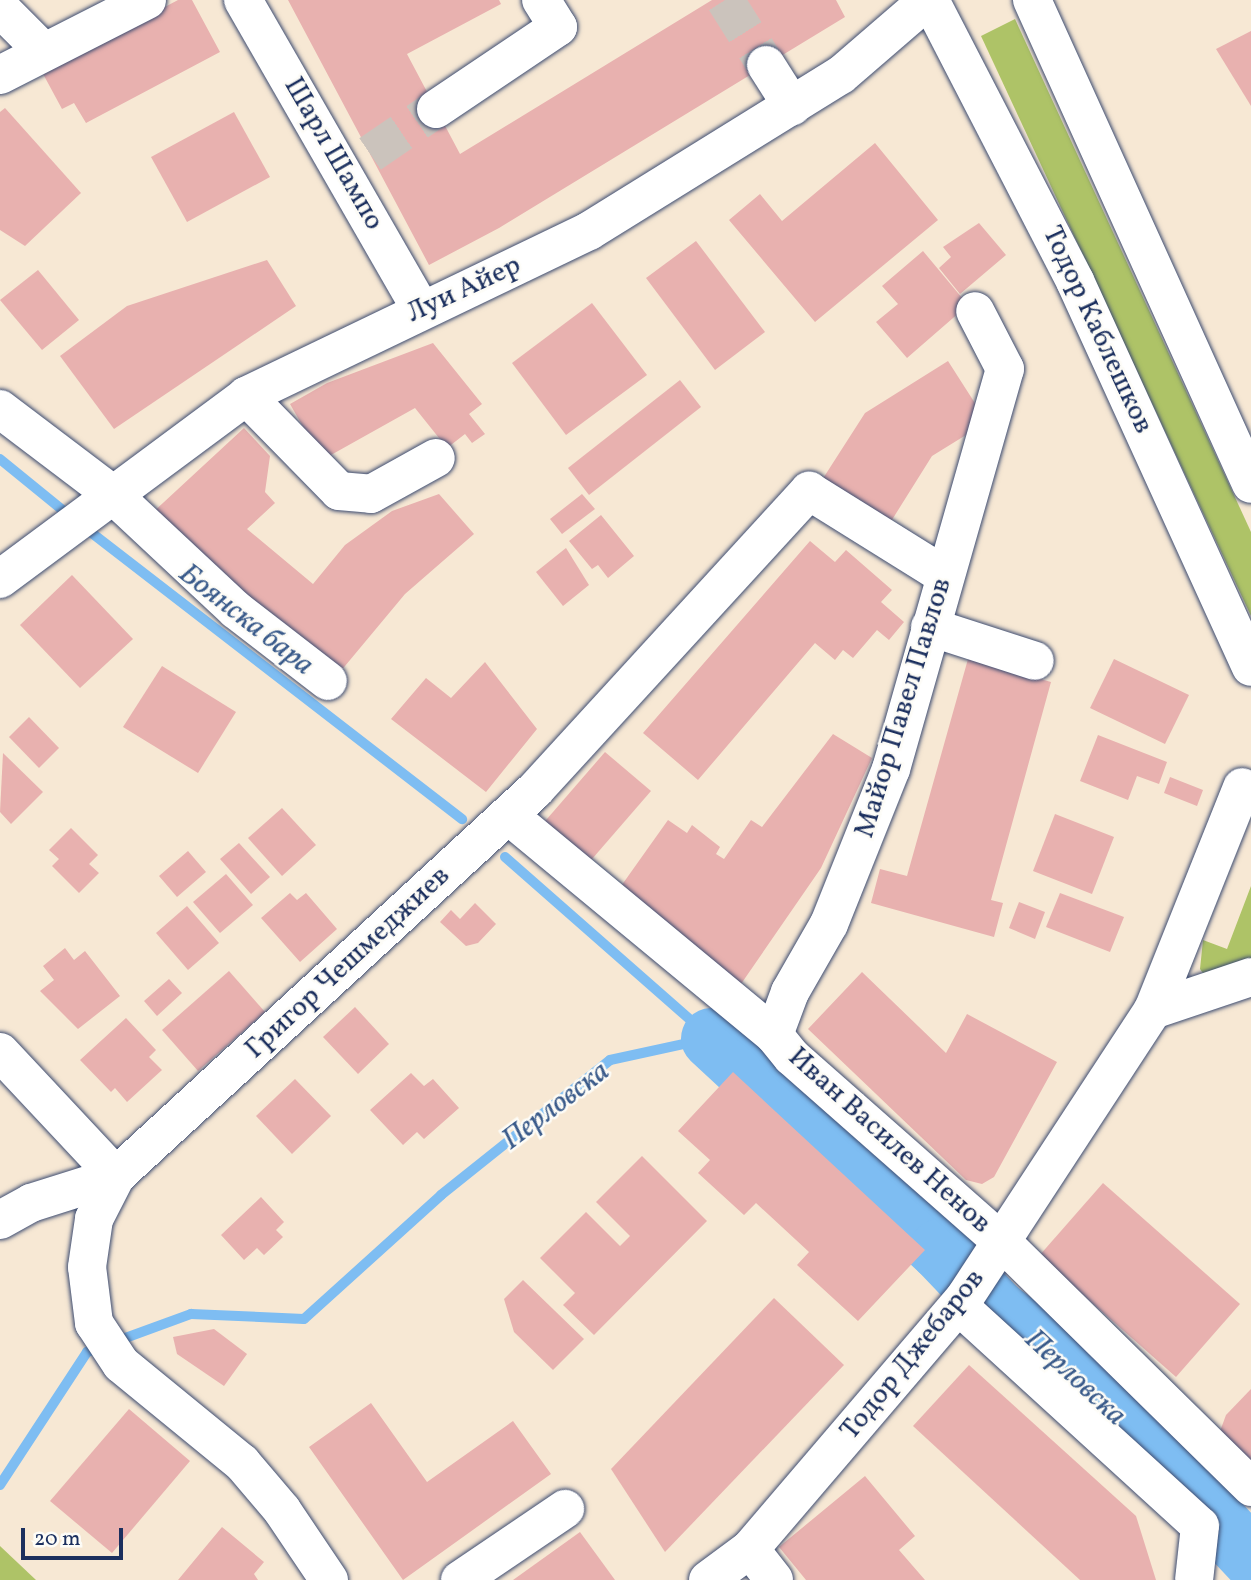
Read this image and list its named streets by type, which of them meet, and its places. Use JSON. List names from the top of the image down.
{
  "streets": {
    "street": [
      "Шарл Шампо",
      "Луи Айер",
      "Тодор Каблешков",
      "Майор Павел Павлов",
      "Григор Чешмеджиев",
      "Иван Василев Ненов",
      "Тодор Джебаров"
    ]
  },
  "crossings": [
    ["Шарл Шампо", "Луи Айер"],
    ["Луи Айер", "Тодор Каблешков"],
    ["Майор Павел Павлов", "Григор Чешмеджиев"],
    ["Майор Павел Павлов", "Иван Василев Ненов"],
    ["Григор Чешмеджиев", "Иван Василев Ненов"],
    ["Иван Василев Ненов", "Тодор Джебаров"]
  ],
  "water": ["Боянска бара", "Перловска"],
  "scale_bar": "20 m"
}
